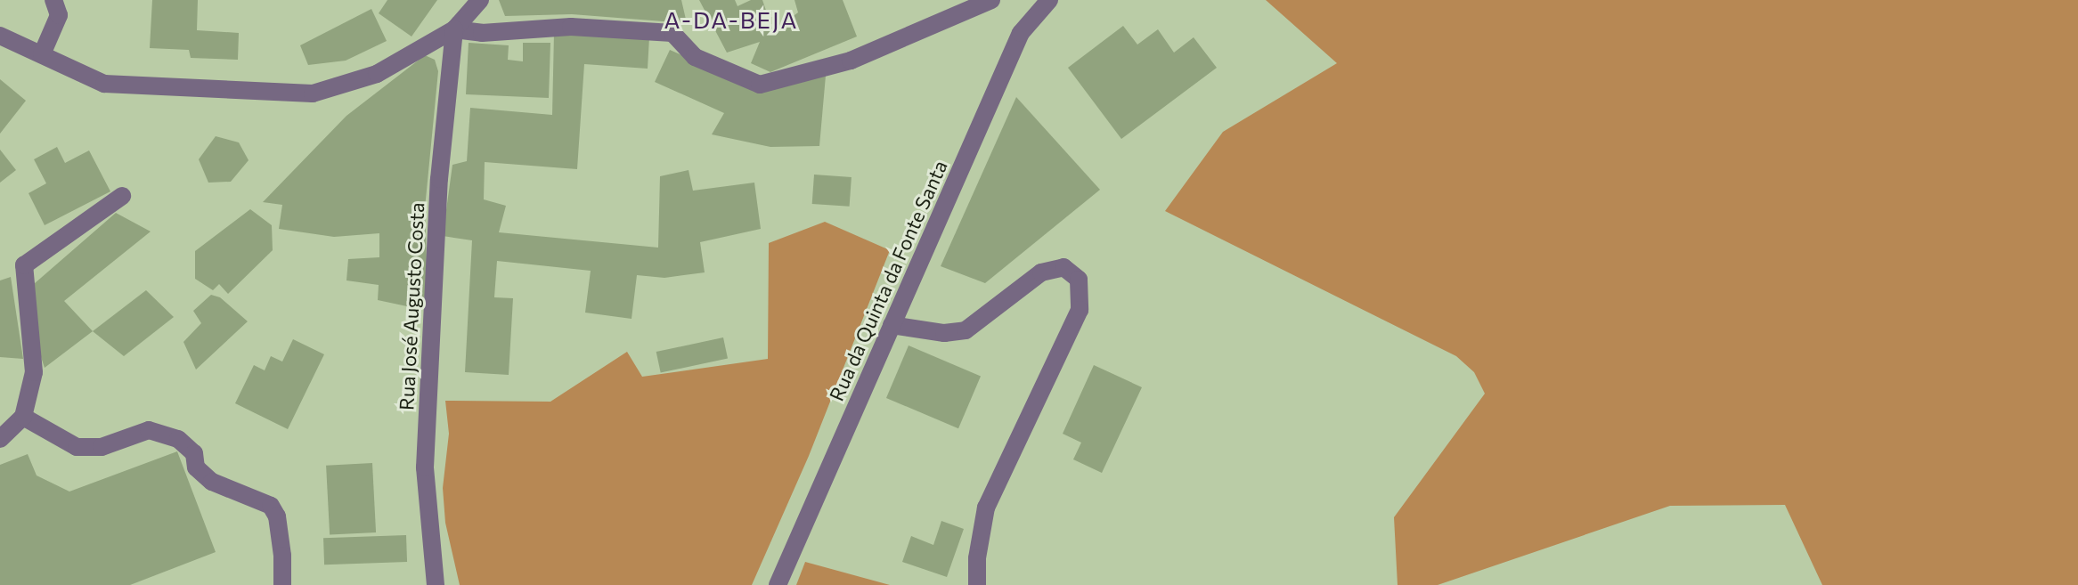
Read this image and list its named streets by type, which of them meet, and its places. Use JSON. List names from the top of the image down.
{
  "streets": {
    "street": ["Rua da Quinta da Fonte Santa", "Rua José Augusto Costa"]
  },
  "districts": ["A-DA-BEJA"]
}
